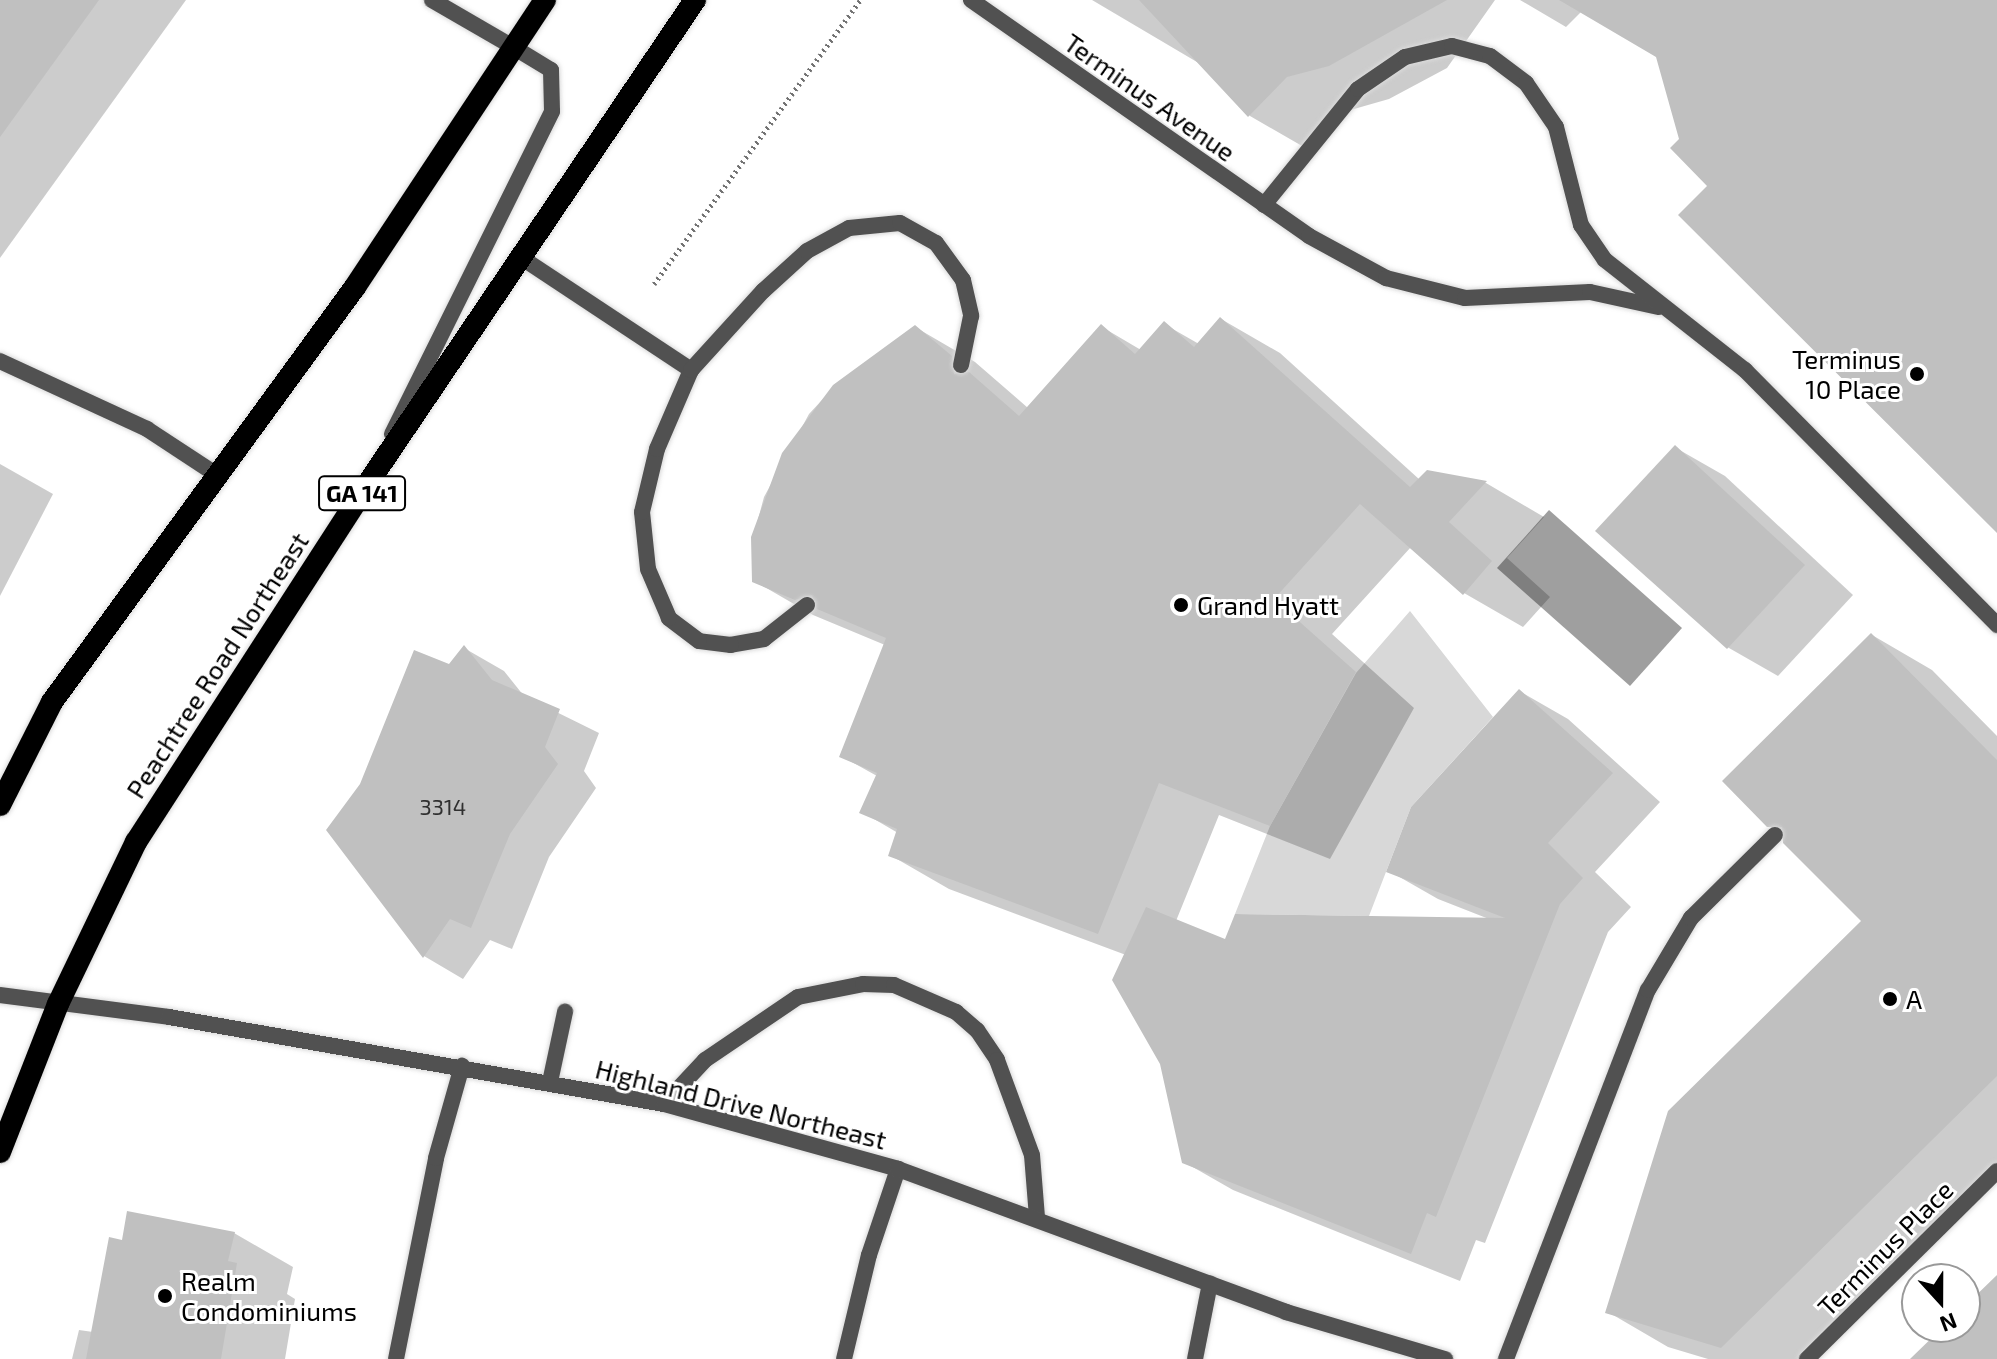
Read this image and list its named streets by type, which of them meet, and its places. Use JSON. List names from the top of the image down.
{
  "streets": {
    "highway": ["GA 141", "Peachtree Road Northeast"],
    "street": ["Terminus Avenue", "Highland Drive Northeast", "Terminus Place"]
  },
  "crossings": [
    ["Peachtree Road Northeast", "Highland Drive Northeast"]
  ],
  "places": [
    "Terminus 10 Place",
    "Grand Hyatt",
    "A",
    "Realm Condominiums"
  ],
  "house_numbers": ["3314"],
  "north": "bottom"
}
